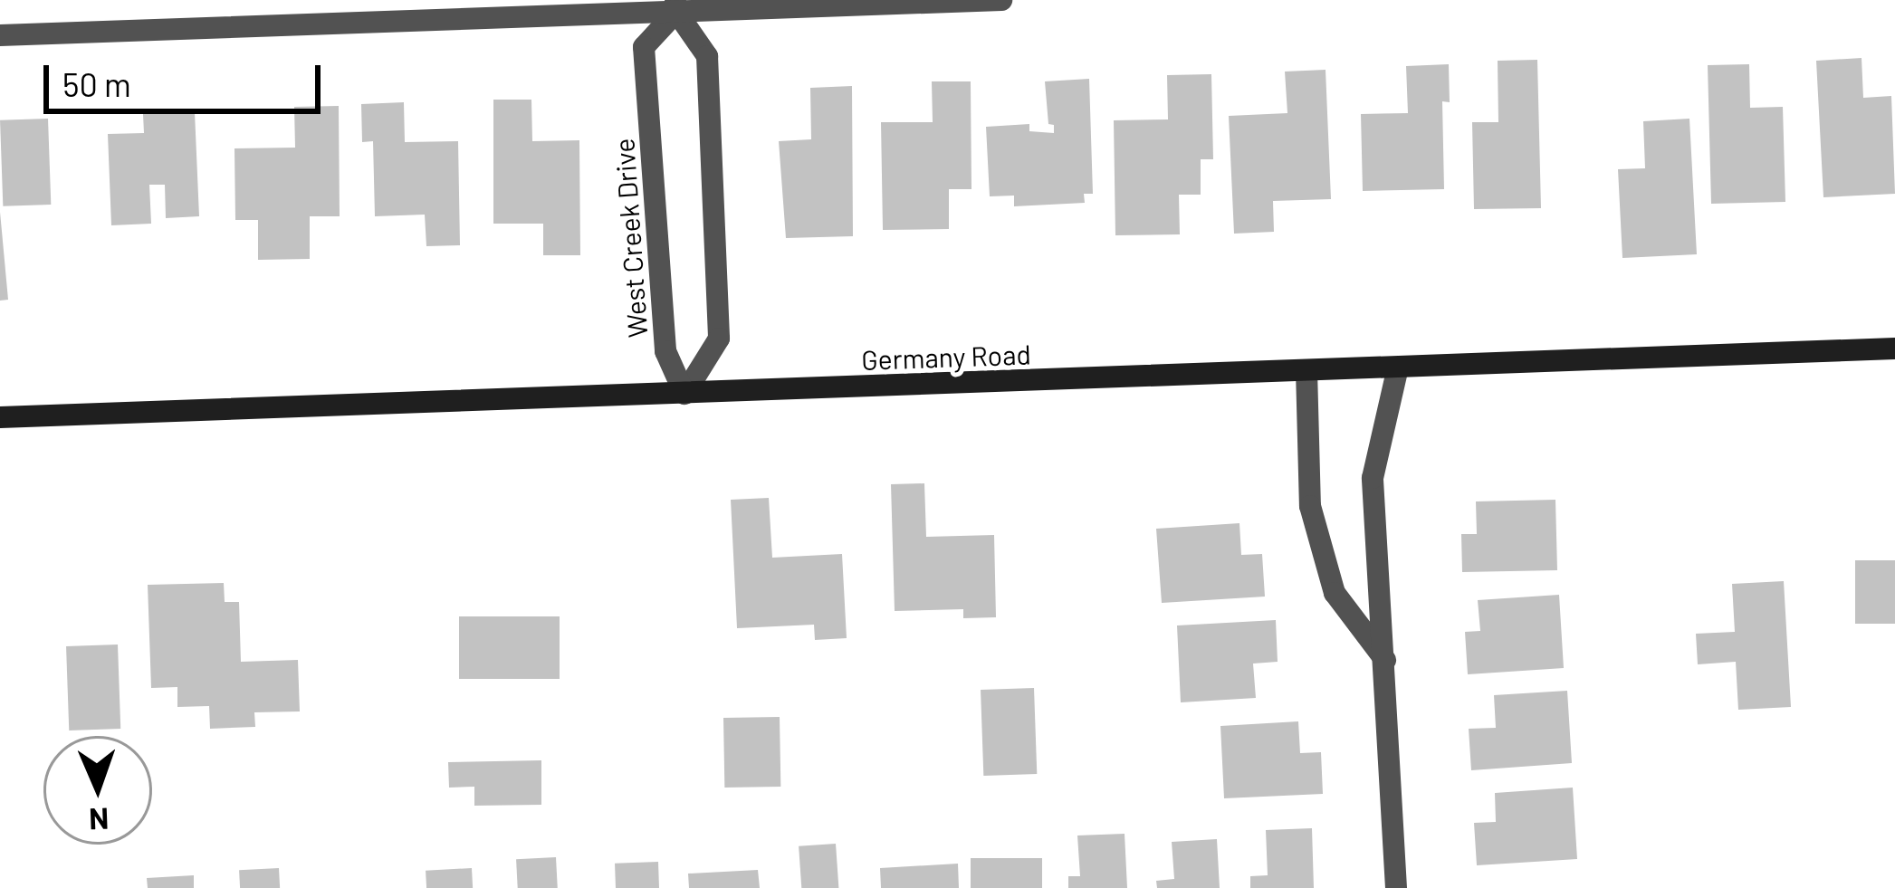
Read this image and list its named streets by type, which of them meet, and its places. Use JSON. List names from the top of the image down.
{
  "streets": {
    "main road": ["Germany Road"],
    "street": ["West Creek Drive"]
  },
  "crossings": [
    ["West Creek Drive", "Germany Road"]
  ],
  "scale_bar": "50 m",
  "north": "bottom"
}
